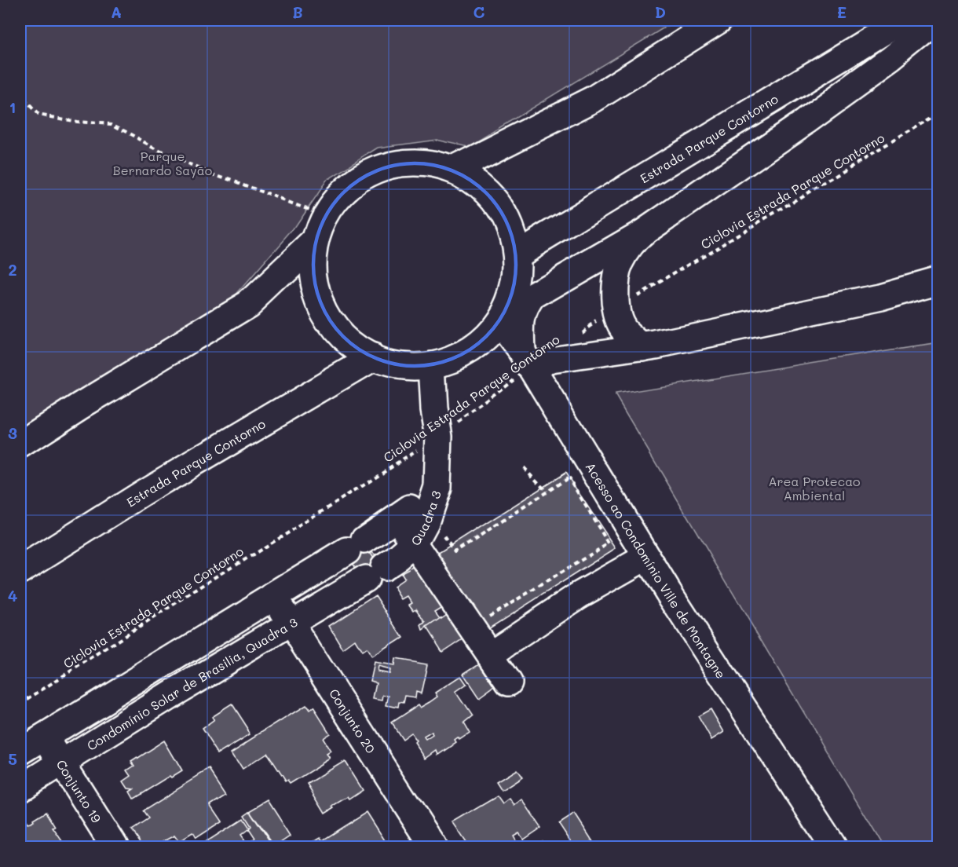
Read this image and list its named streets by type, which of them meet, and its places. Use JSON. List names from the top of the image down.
{
  "streets": {
    "main road": [
      "Estrada Parque Contorno",
      "Quadra 3",
      "Acesso ao Condomínio Ville de Montagne",
      "Condomínio Solar de Brasilia, Quadra 3",
      "Conjunto 20",
      "Conjunto 19"
    ],
    "path": ["Ciclovia Estrada Parque Contorno"]
  },
  "crossings": [
    ["Ciclovia Estrada Parque Contorno", "Acesso ao Condomínio Ville de Montagne"],
    ["Quadra 3", "Condomínio Solar de Brasilia, Quadra 3"],
    ["Quadra 3", "Conjunto 20"],
    ["Condomínio Solar de Brasilia, Quadra 3", "Conjunto 20"],
    ["Condomínio Solar de Brasilia, Quadra 3", "Conjunto 19"]
  ],
  "parks": ["Parque Bernardo Sayão", "Area Protecao Ambiental"],
  "grid": {
    "columns": [
      "A",
      "B",
      "C",
      "D",
      "E"
    ],
    "rows": [
      "1",
      "2",
      "3",
      "4",
      "5"
    ]
  }
}
